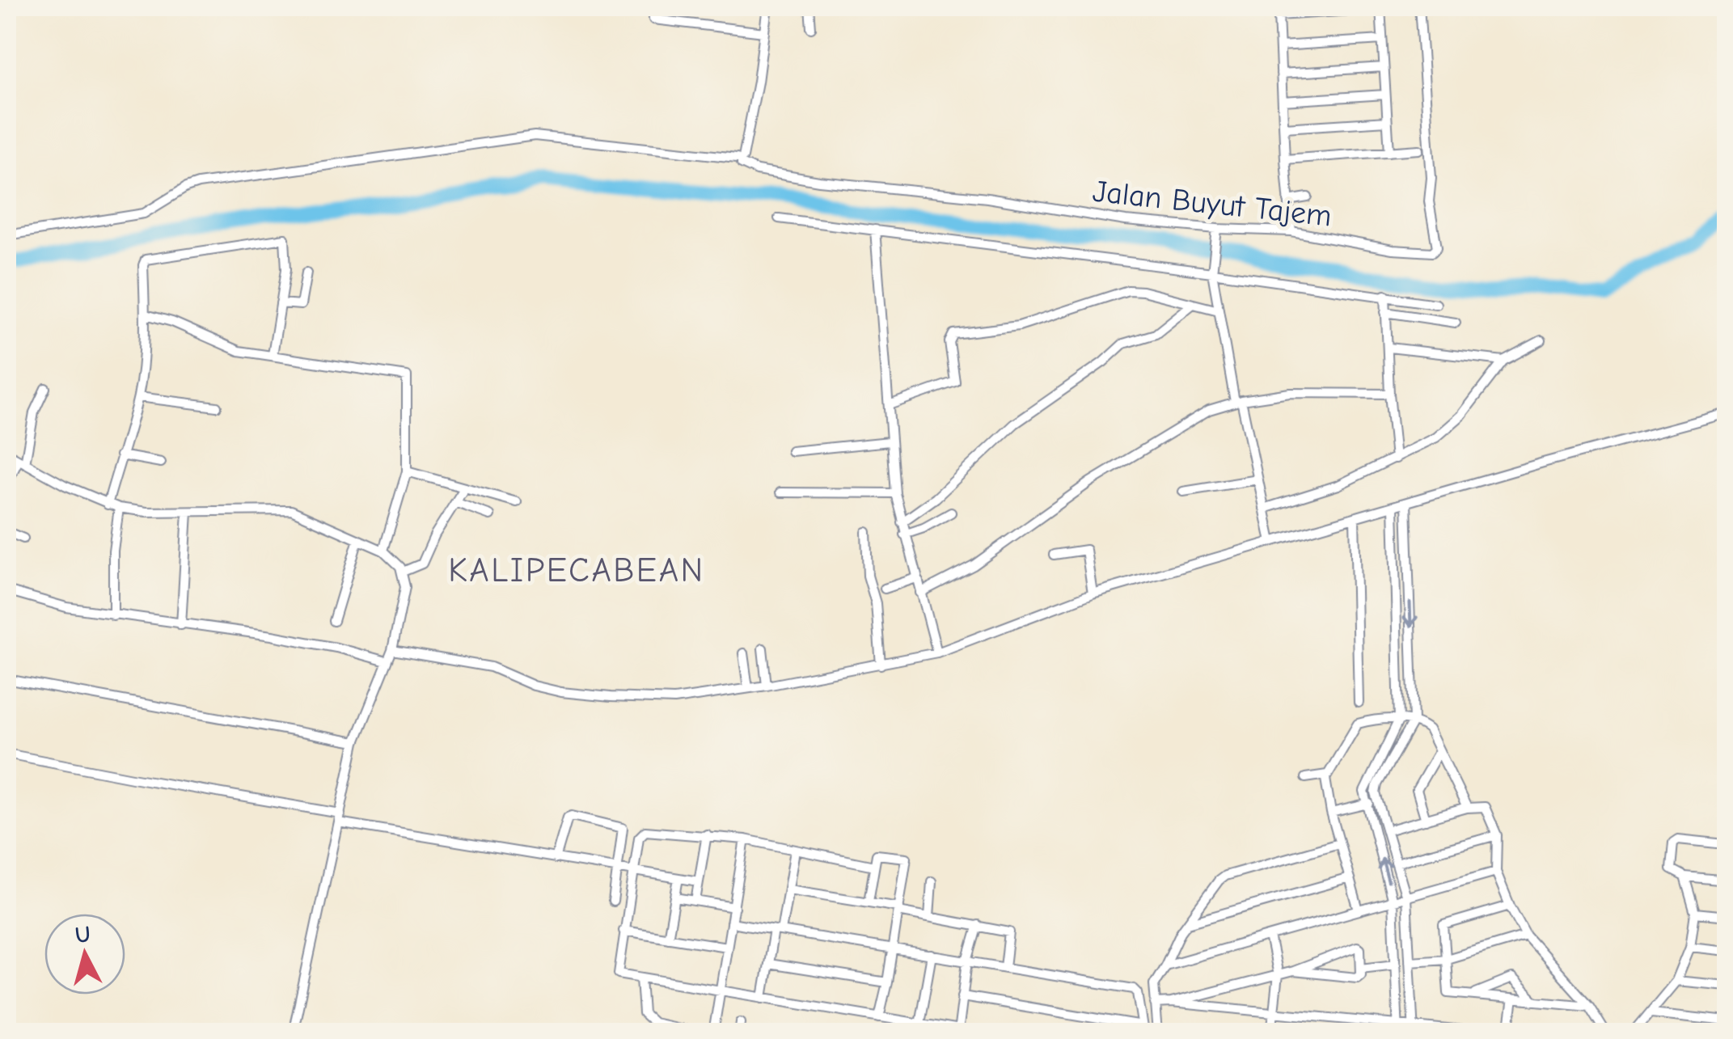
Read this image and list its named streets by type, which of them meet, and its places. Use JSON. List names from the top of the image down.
{
  "streets": {
    "street": ["Jalan Buyut Tajem"]
  },
  "districts": ["KALIPECABEAN"],
  "north": "top"
}
